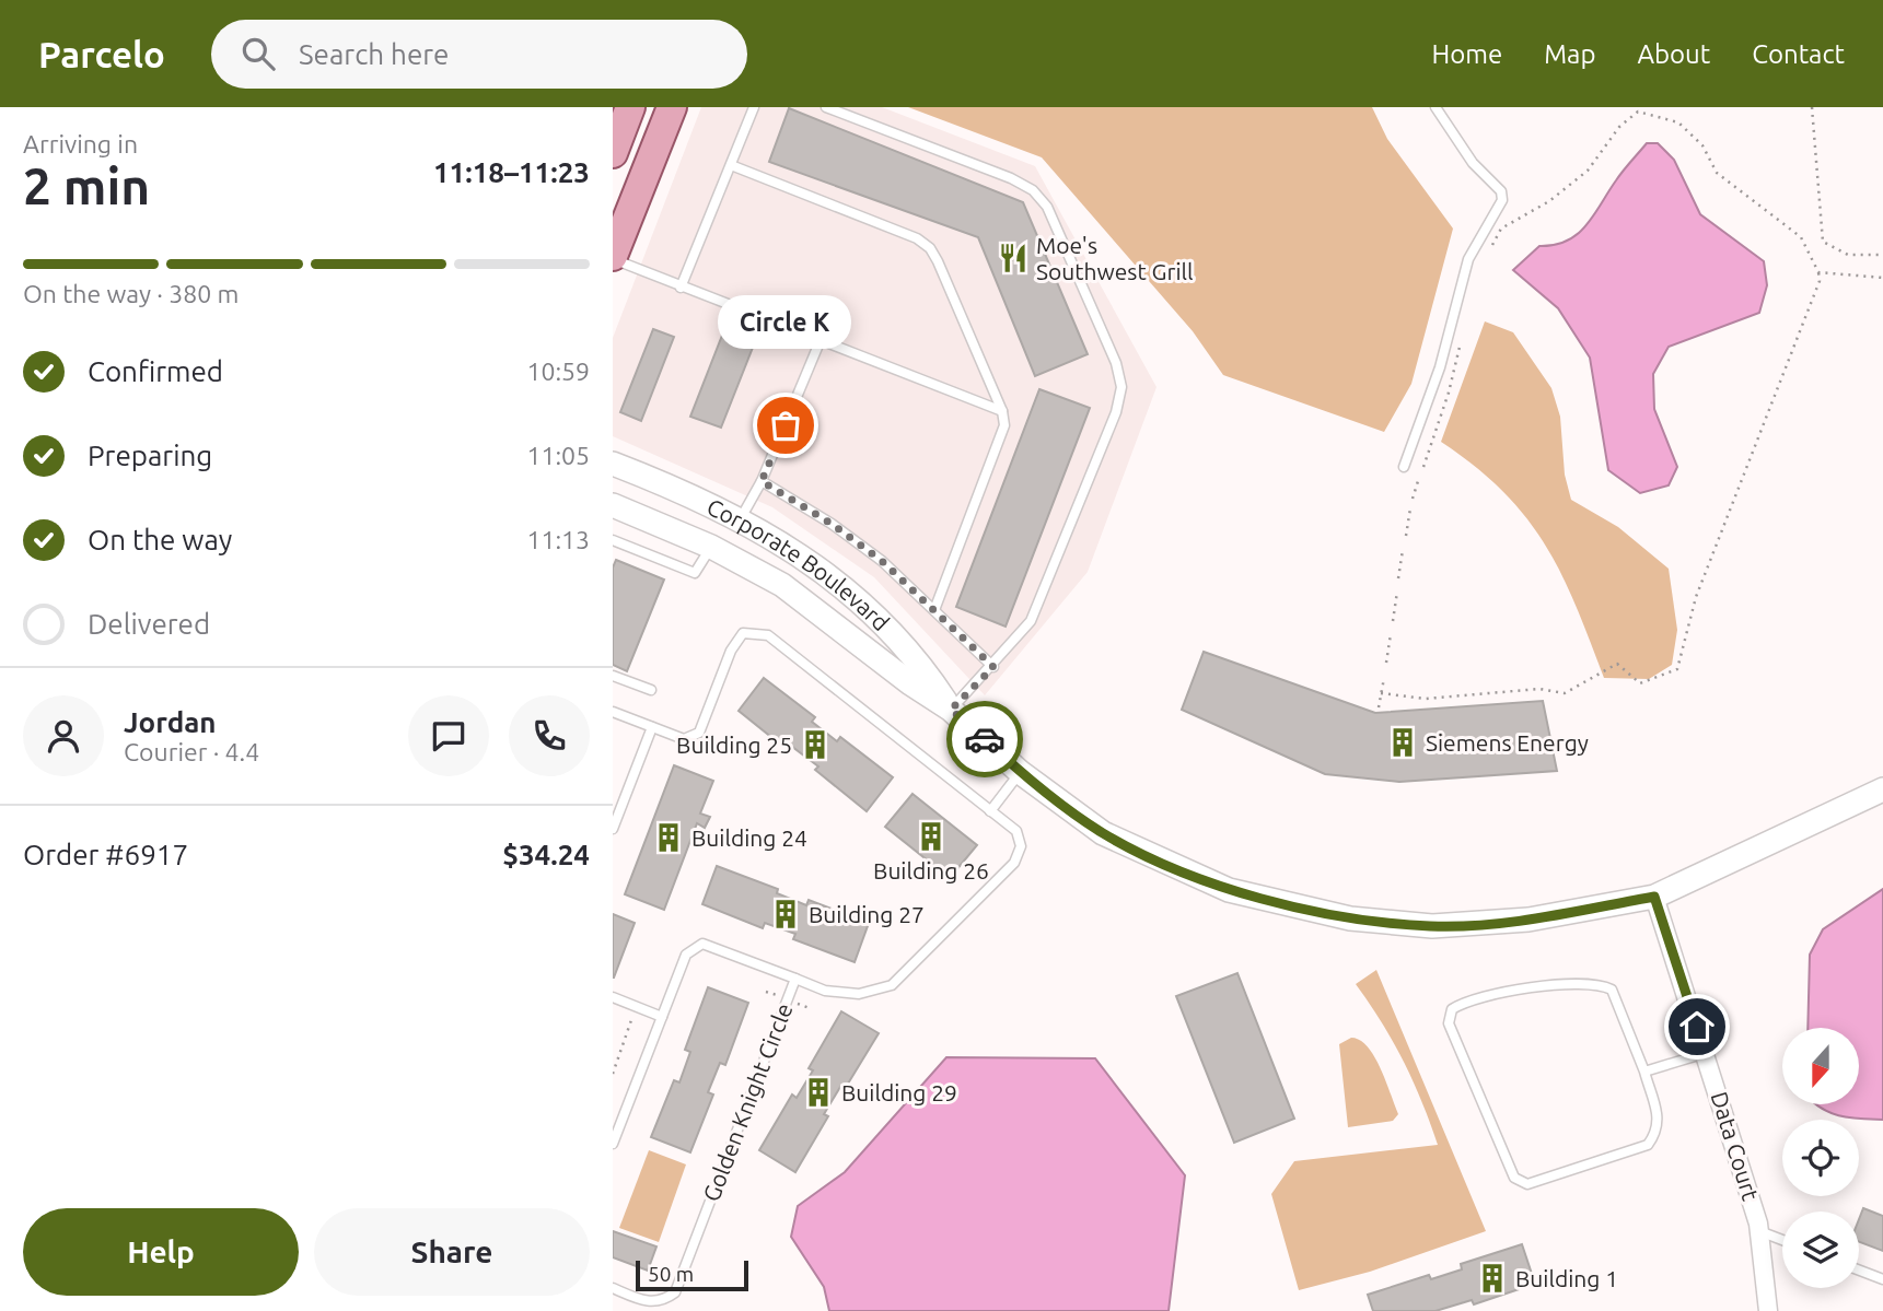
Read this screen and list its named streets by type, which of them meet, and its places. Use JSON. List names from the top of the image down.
{
  "streets": {
    "street": ["Corporate Boulevard", "Data Court"],
    "lane": ["Golden Knight Circle"]
  },
  "crossings": [
    ["Corporate Boulevard", "Data Court"]
  ],
  "places": {
    "restaurant": ["Moe's Southwest Grill"],
    "other": ["Circle K"],
    "building": [
      "Siemens Energy",
      "Building 25",
      "Building 26",
      "Building 24",
      "Building 27",
      "Building 29",
      "Building 1"
    ]
  },
  "scale_bar": "50 m",
  "north": "bottom",
  "page": {
    "header": "Parcelo",
    "search": "Search here",
    "nav": [
      "Home",
      "Map",
      "About",
      "Contact"
    ],
    "heading": ["2 min", "Arriving in", "11:18–11:23"],
    "panel": [
      "Jordan",
      "Courier · 4.4",
      "Order #6917",
      "$34.24"
    ],
    "bar": "On the way · 380 m",
    "bubble": "Circle K",
    "list": [
      ["Confirmed", "10:59"],
      ["Preparing", "11:05"],
      ["On the way", "11:13"],
      "Delivered"
    ],
    "buttons": ["Help", "Share"],
    "scale": "50 m"
  }
}
